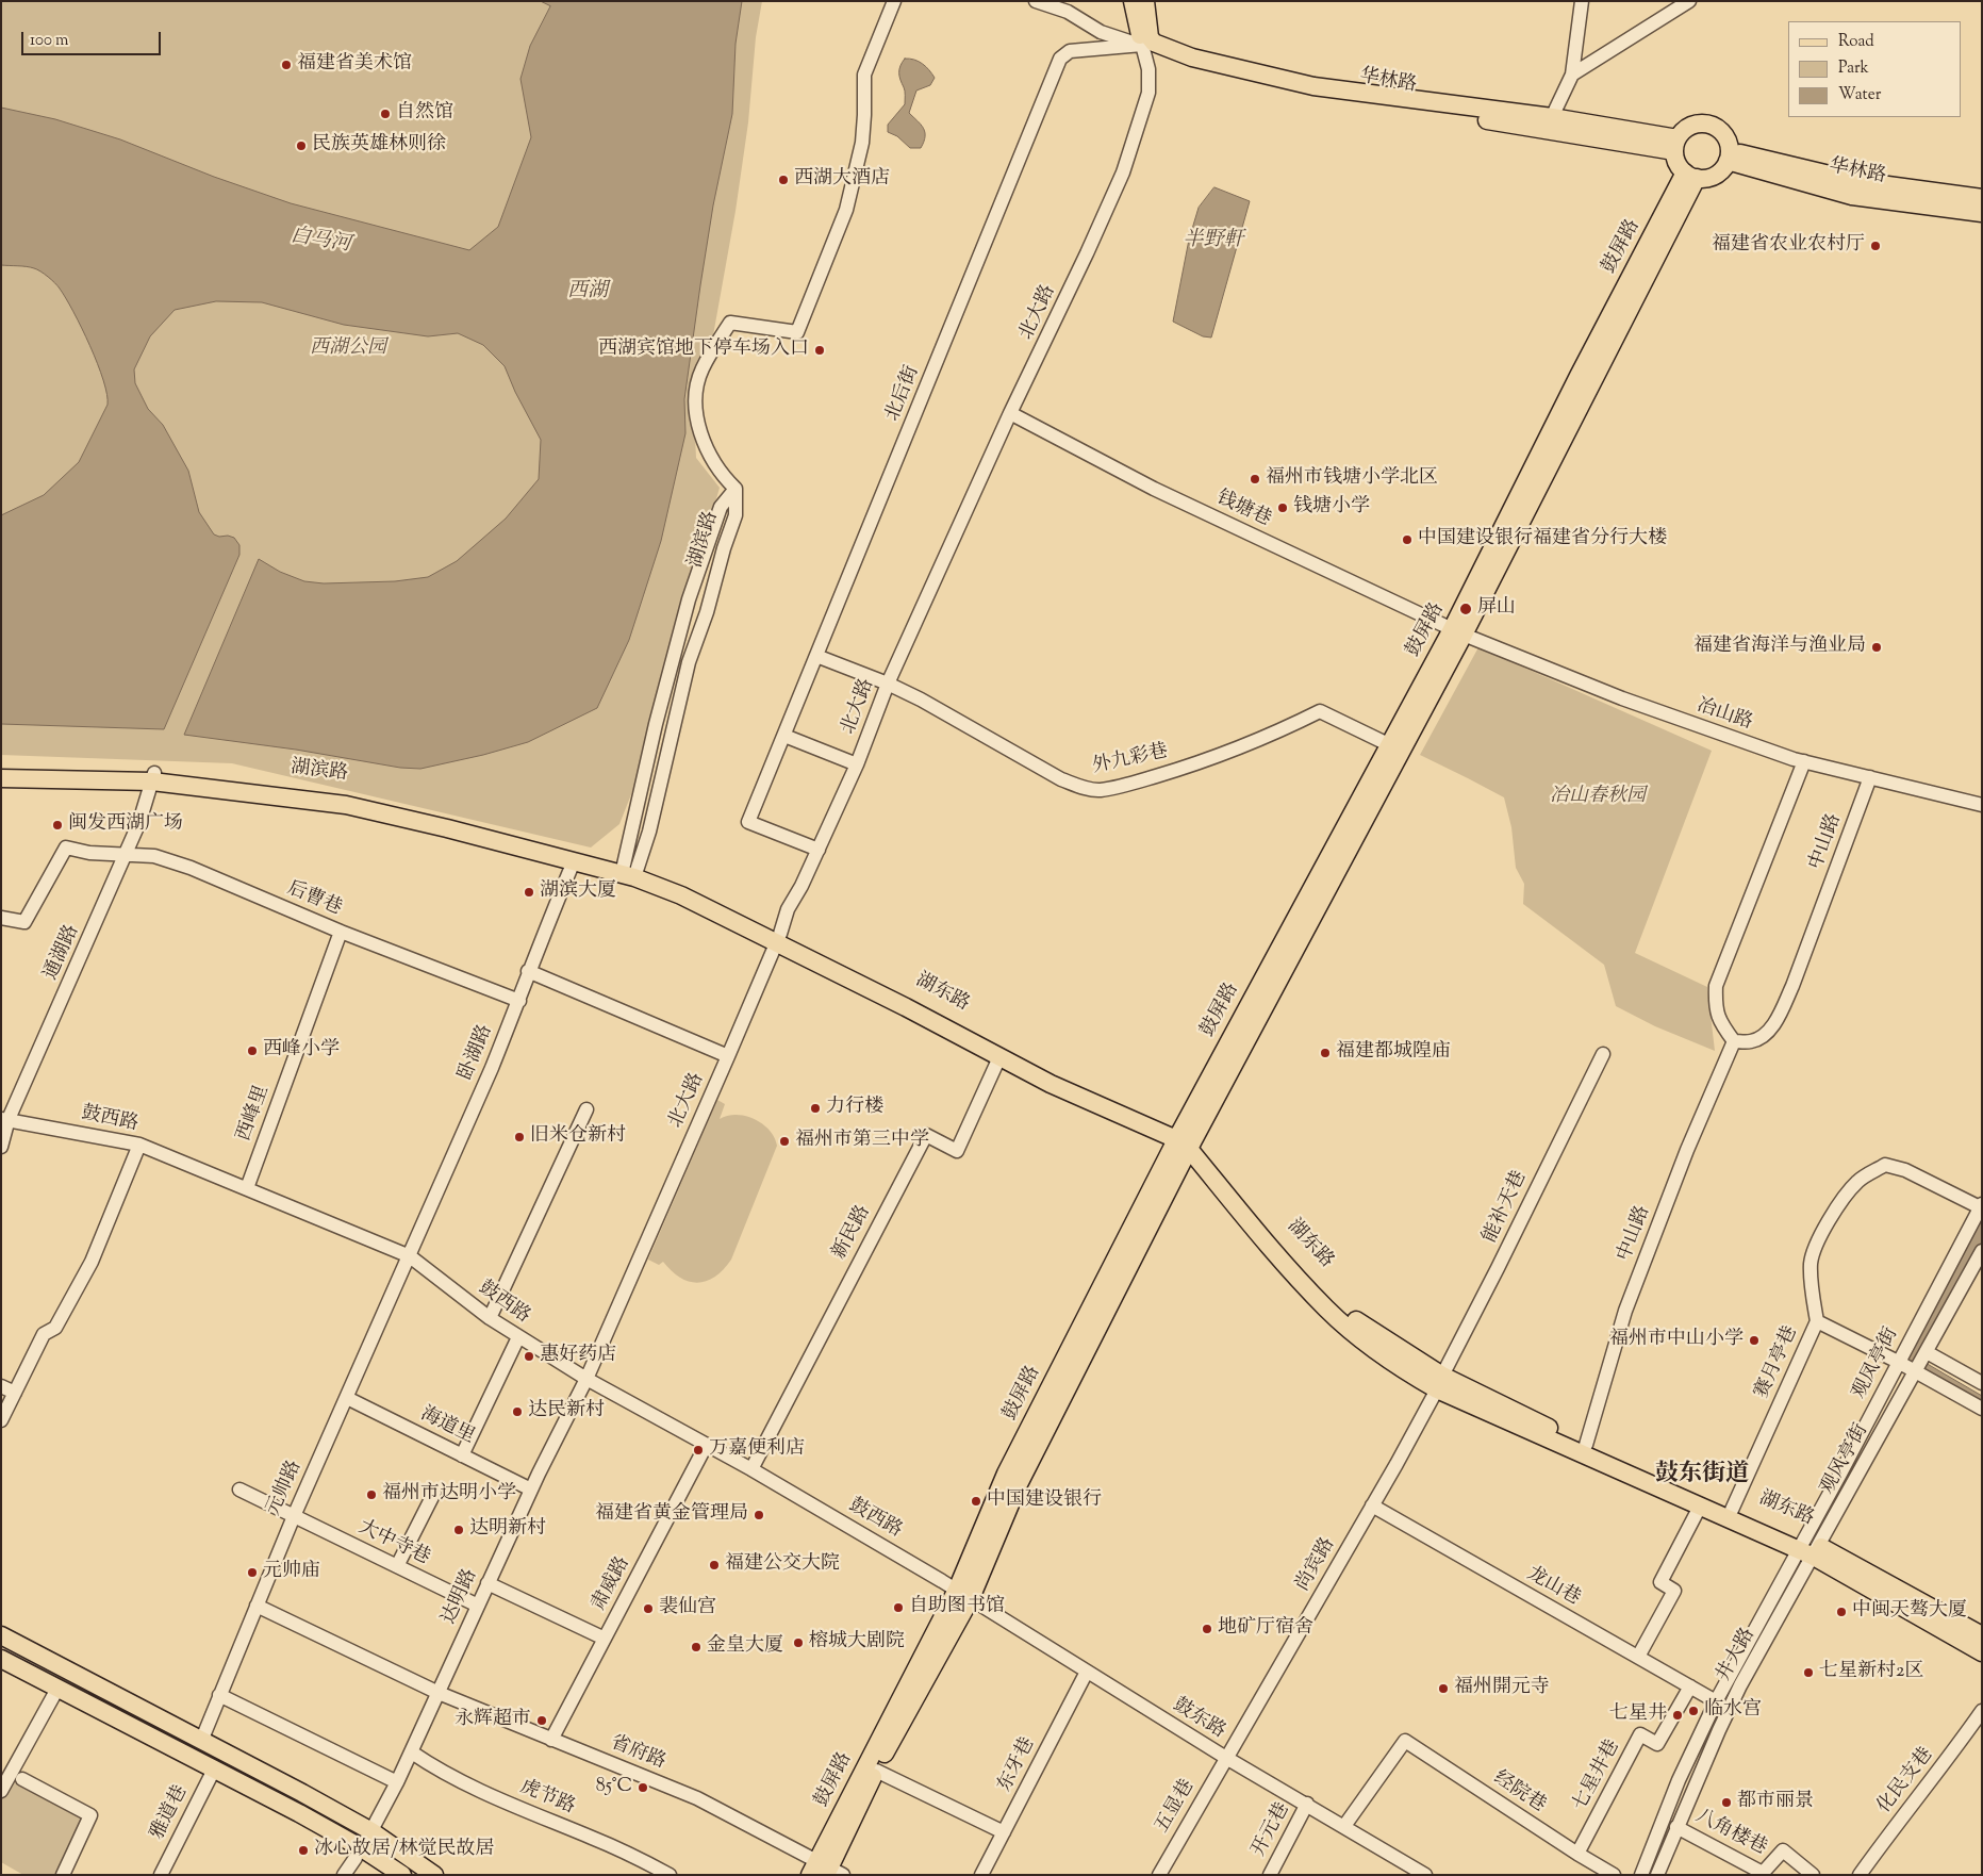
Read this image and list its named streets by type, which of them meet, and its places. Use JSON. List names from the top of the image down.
{
  "streets": {
    "main road": [
      "华林路",
      "鼓屏路",
      "湖滨路",
      "湖东路"
    ],
    "street": [
      "北大路",
      "北后街",
      "钱塘巷",
      "冶山路",
      "外九彩巷",
      "中山路",
      "后曹巷",
      "通湖路",
      "卧湖路",
      "西峰里",
      "鼓西路",
      "能补天巷",
      "新民路",
      "赛月亭巷",
      "观凤亭街",
      "海道里",
      "观风亭街",
      "元帅路",
      "大中寺巷",
      "尚宾路",
      "肃威路",
      "龙山巷",
      "达明路",
      "井大路",
      "鼓东路",
      "省府路",
      "东牙巷",
      "七星井巷",
      "化民支巷",
      "经院巷",
      "虎节路",
      "五显巷",
      "雅道巷",
      "开元巷",
      "八角楼巷"
    ]
  },
  "crossings": [
    ["华林路", "鼓屏路"],
    ["华林路", "北大路"],
    ["华林路", "北后街"],
    ["鼓屏路", "钱塘巷"],
    ["鼓屏路", "冶山路"],
    ["鼓屏路", "外九彩巷"],
    ["鼓屏路", "湖东路"],
    ["鼓屏路", "鼓西路"],
    ["鼓屏路", "鼓东路"],
    ["鼓屏路", "省府路"],
    ["北大路", "北后街"],
    ["北大路", "钱塘巷"],
    ["北大路", "外九彩巷"],
    ["北大路", "湖东路"],
    ["北大路", "鼓西路"],
    ["北大路", "达明路"],
    ["北后街", "外九彩巷"],
    ["钱塘巷", "冶山路"],
    ["湖滨路", "通湖路"],
    ["湖滨路", "湖东路"],
    ["湖滨路", "卧湖路"],
    ["冶山路", "中山路"],
    ["中山路", "湖东路"],
    ["后曹巷", "通湖路"],
    ["后曹巷", "卧湖路"],
    ["后曹巷", "西峰里"],
    ["通湖路", "鼓西路"],
    ["湖东路", "能补天巷"],
    ["湖东路", "新民路"],
    ["湖东路", "赛月亭巷"],
    ["湖东路", "观凤亭街"],
    ["湖东路", "观风亭街"],
    ["湖东路", "尚宾路"],
    ["湖东路", "井大路"],
    ["卧湖路", "鼓西路"],
    ["卧湖路", "元帅路"],
    ["西峰里", "鼓西路"],
    ["鼓西路", "新民路"],
    ["鼓西路", "元帅路"],
    ["鼓西路", "肃威路"],
    ["鼓西路", "达明路"],
    ["鼓西路", "鼓东路"],
    ["能补天巷", "尚宾路"],
    ["赛月亭巷", "观凤亭街"],
    ["观凤亭街", "观风亭街"],
    ["观凤亭街", "井大路"],
    ["海道里", "元帅路"],
    ["海道里", "达明路"],
    ["观风亭街", "井大路"],
    ["元帅路", "大中寺巷"],
    ["元帅路", "省府路"],
    ["大中寺巷", "达明路"],
    ["尚宾路", "龙山巷"],
    ["尚宾路", "鼓东路"],
    ["尚宾路", "五显巷"],
    ["肃威路", "省府路"],
    ["龙山巷", "七星井巷"],
    ["达明路", "省府路"],
    ["达明路", "虎节路"],
    ["井大路", "八角楼巷"],
    ["鼓东路", "东牙巷"],
    ["鼓东路", "经院巷"],
    ["鼓东路", "五显巷"],
    ["鼓东路", "开元巷"],
    ["七星井巷", "经院巷"]
  ],
  "districts": ["鼓东街道"],
  "water": ["白马河", "半野軒", "西湖"],
  "parks": ["西湖公园", "冶山春秋园"],
  "places": [
    "福建省美术馆",
    "自然馆",
    "民族英雄林则徐",
    "西湖大酒店",
    "福建省农业农村厅",
    "西湖宾馆地下停车场入口",
    "福州市钱塘小学北区",
    "钱塘小学",
    "中国建设银行福建省分行大楼",
    "屏山",
    "福建省海洋与渔业局",
    "闽发西湖广场",
    "湖滨大厦",
    "西峰小学",
    "福建都城隍庙",
    "力行楼",
    "旧米仓新村",
    "福州市第三中学",
    "福州市中山小学",
    "惠好药店",
    "达民新村",
    "万嘉便利店",
    "福州市达明小学",
    "中国建设银行",
    "福建省黄金管理局",
    "达明新村",
    "福建公交大院",
    "元帅庙",
    "自助图书馆",
    "裴仙宫",
    "中闽天骜大厦",
    "地矿厅宿舍",
    "榕城大剧院",
    "金皇大厦",
    "七星新村2区",
    "福州開元寺",
    "临水宫",
    "七星井",
    "永辉超市",
    "85°C",
    "都市丽景",
    "冰心故居/林觉民故居"
  ],
  "legend": ["Road", "Park", "Water"],
  "scale_bar": "100 m"
}
